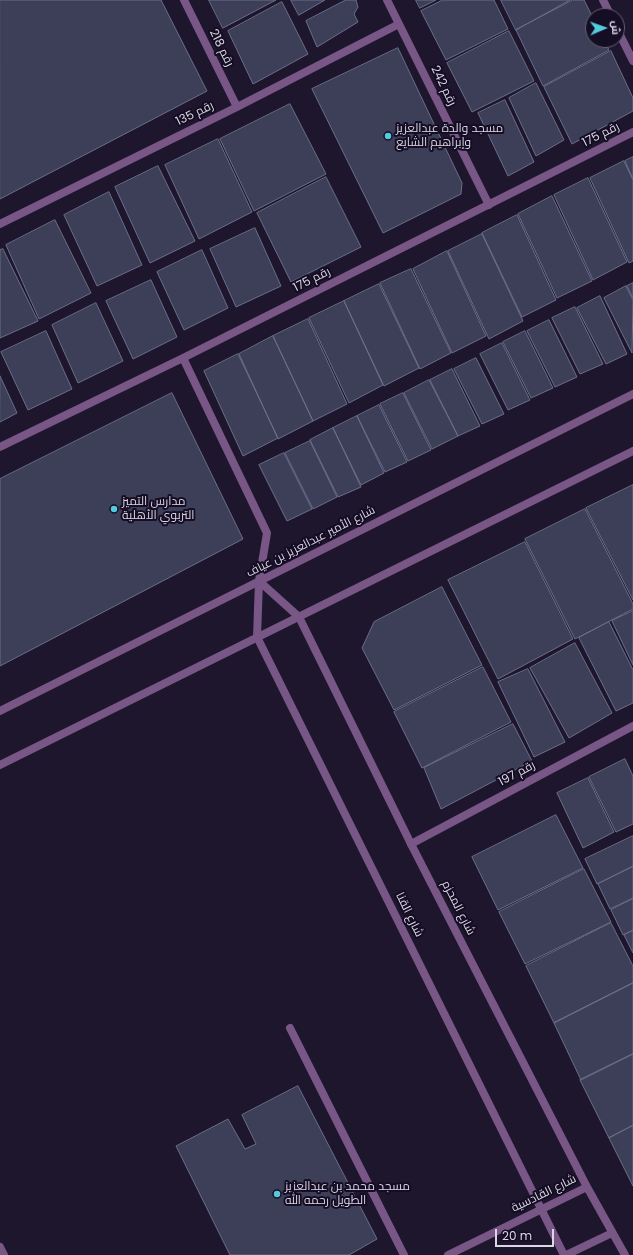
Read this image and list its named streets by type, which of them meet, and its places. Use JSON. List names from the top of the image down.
{
  "streets": {
    "street": [
      "رقم 218",
      "رقم 242",
      "رقم 135",
      "رقم 175",
      "شارع الأمير عبدالعزيز بن عياف",
      "رقم 197",
      "شارع المحزم",
      "شارع القنا",
      "شارع القادسية"
    ]
  },
  "crossings": [
    ["رقم 218", "رقم 135"],
    ["رقم 242", "رقم 135"],
    ["رقم 242", "رقم 175"],
    ["رقم 175", "شارع القنا"],
    ["شارع الأمير عبدالعزيز بن عياف", "شارع المحزم"],
    ["شارع الأمير عبدالعزيز بن عياف", "شارع القنا"],
    ["رقم 197", "شارع المحزم"],
    ["شارع المحزم", "شارع القنا"],
    ["شارع المحزم", "شارع القادسية"],
    ["شارع القنا", "شارع القادسية"]
  ],
  "places": ["مسجد والدة عبدالعزيز وإبراهيم الشايع", "مدارس التميز التربوي الأهلية", "مسجد محمد بن عبدالعزيز الطويل رحمه الله"],
  "scale_bar": "20 m",
  "north": "right"
}
